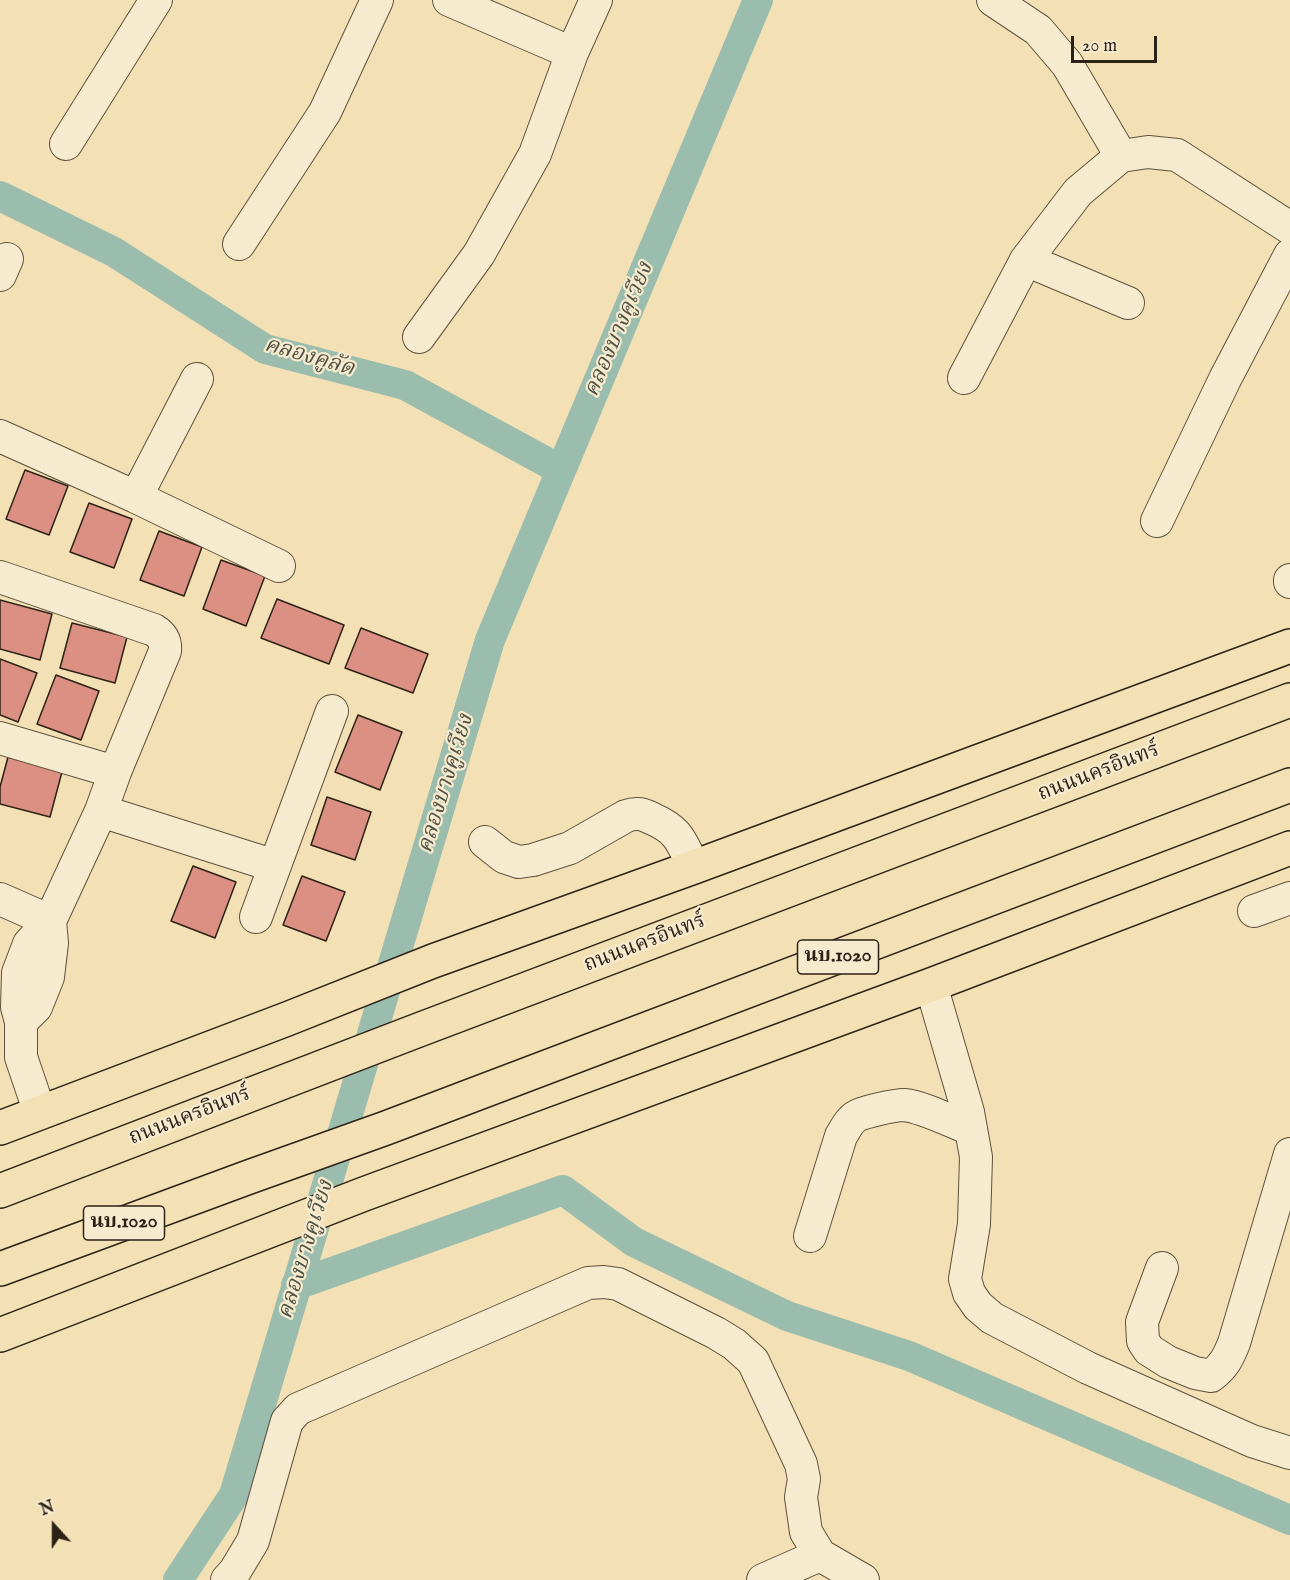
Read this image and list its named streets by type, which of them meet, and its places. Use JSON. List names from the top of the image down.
{
  "streets": {
    "main road": ["ถนนนครอินทร์", "นบ.1020"]
  },
  "water": ["คลองบางคูเวียง", "คลองคูลัด"],
  "scale_bar": "20 m",
  "north": "top"
}
